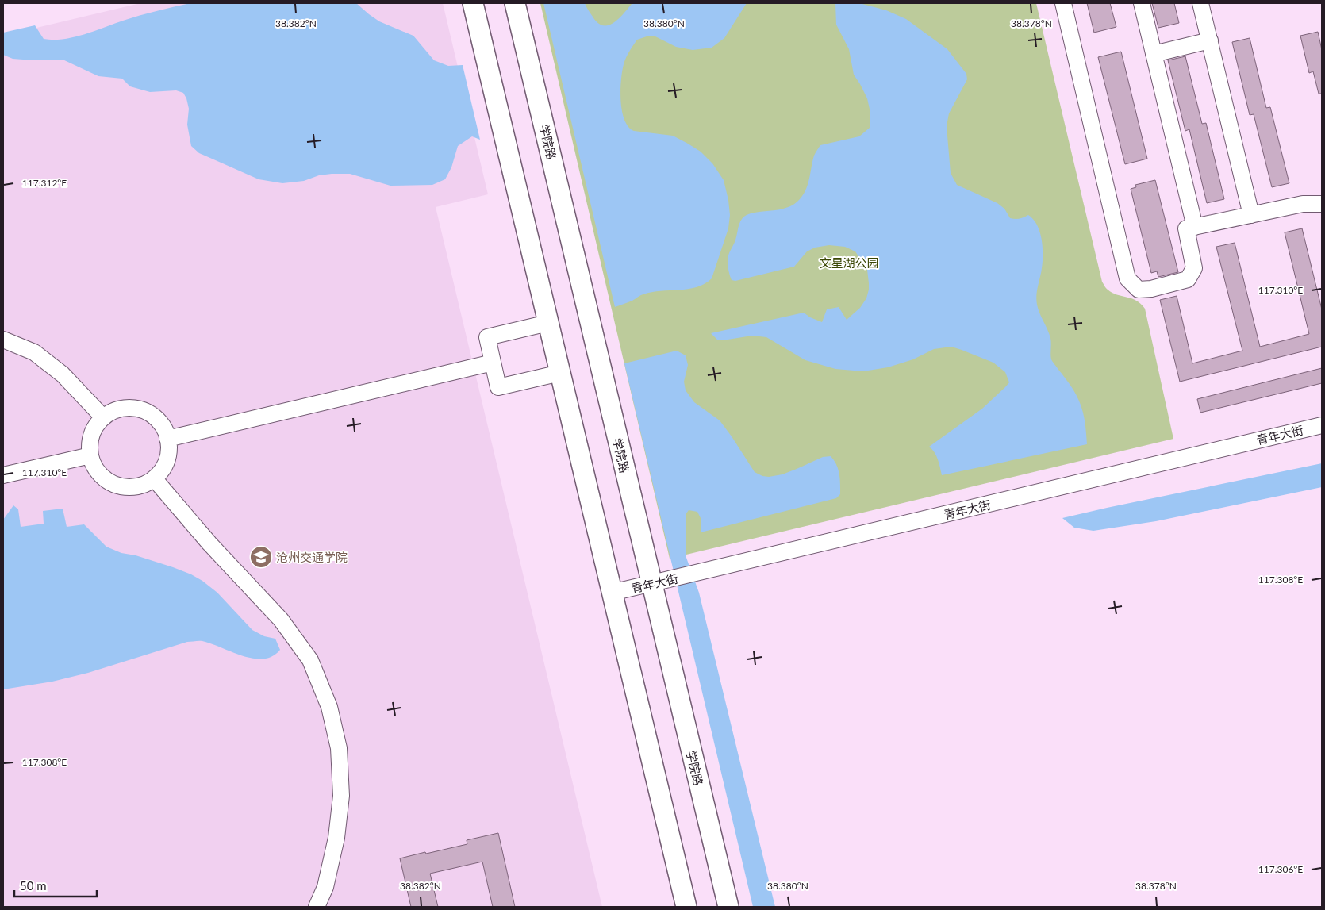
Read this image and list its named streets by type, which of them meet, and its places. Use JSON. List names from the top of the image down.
{
  "streets": {
    "main road": ["学院路"],
    "street": ["青年大街"]
  },
  "crossings": [
    ["学院路", "青年大街"]
  ],
  "parks": ["文星湖公园"],
  "places": {
    "school or university": ["沧州交通学院"]
  },
  "scale_bar": "50 m",
  "coordinates": [
    "38.382°N",
    "38.380°N",
    "38.378°N",
    "117.312°E",
    "117.310°E",
    "117.308°E",
    "117.306°E"
  ]
}
